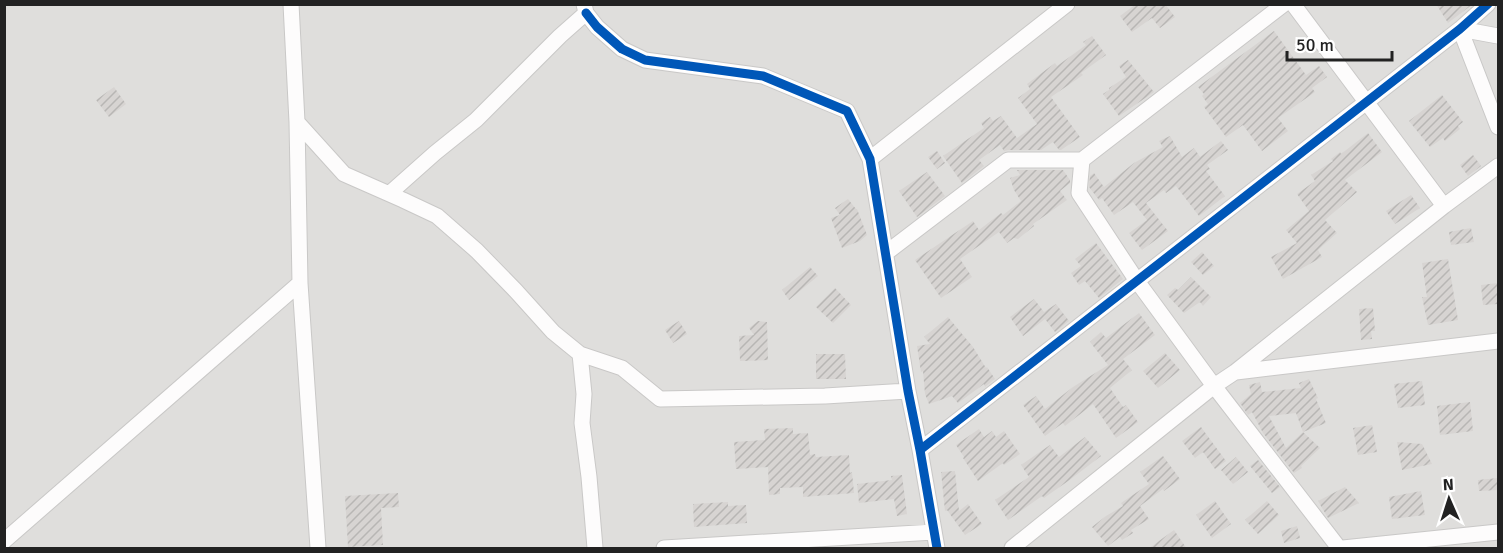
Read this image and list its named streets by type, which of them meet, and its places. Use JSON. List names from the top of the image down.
{
  "scale_bar": "50 m",
  "north": "top"
}
